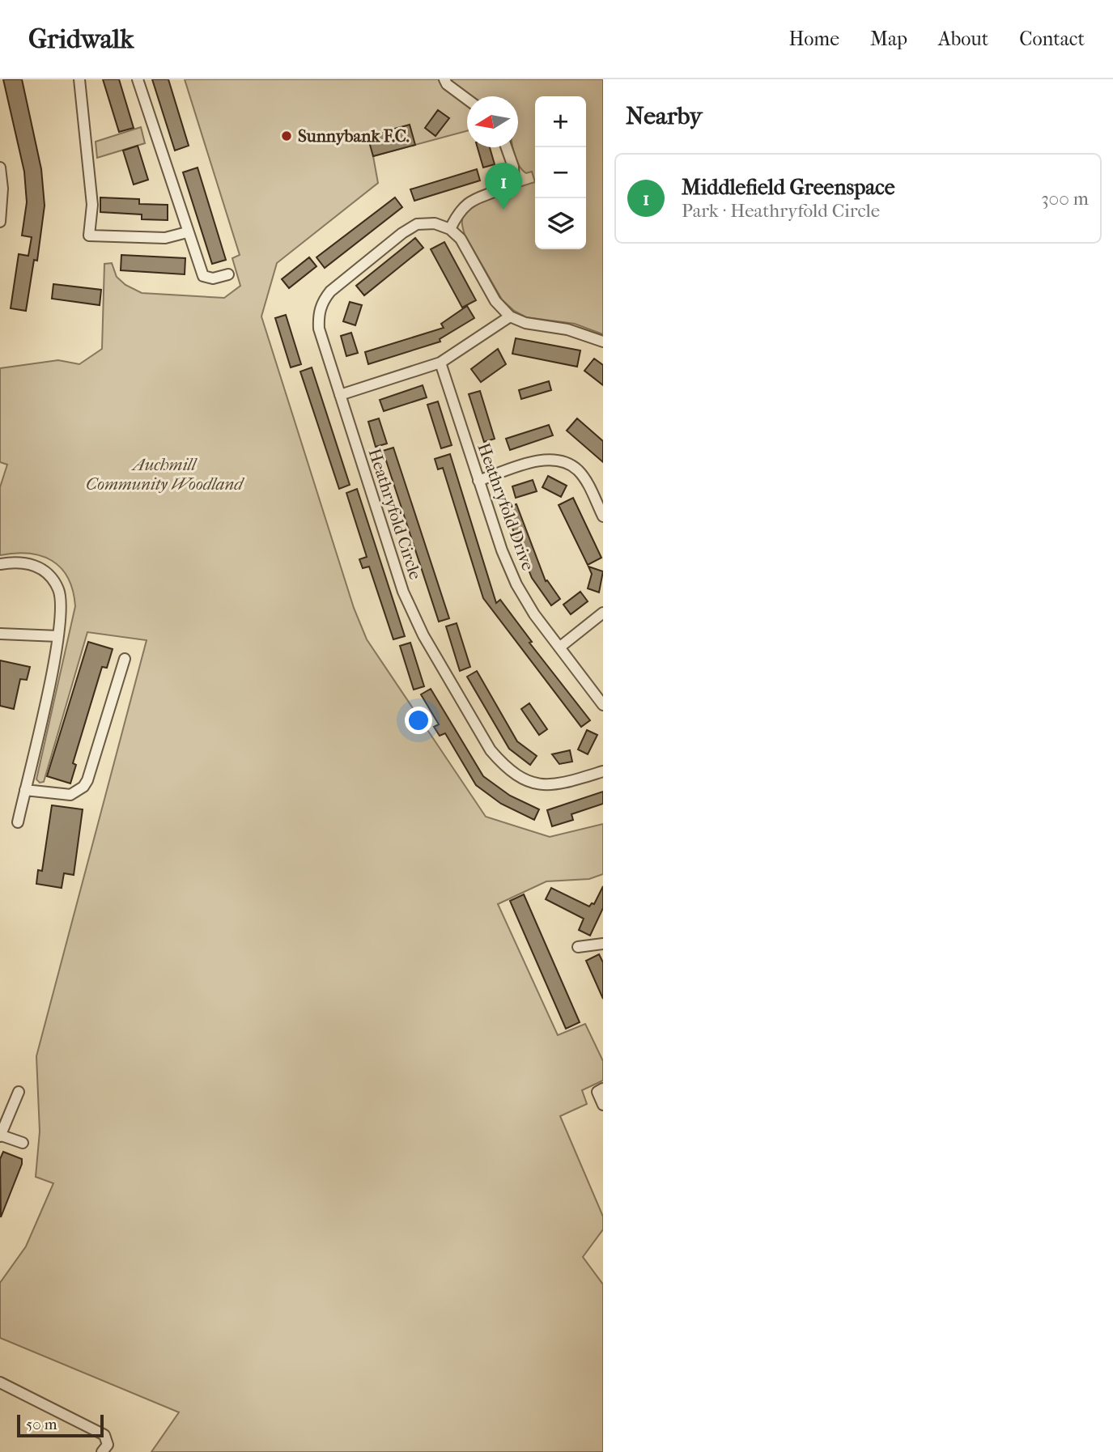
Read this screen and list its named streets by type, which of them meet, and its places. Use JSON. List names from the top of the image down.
{
  "streets": {
    "street": ["Heathryfold Drive", "Heathryfold Circle"]
  },
  "parks": ["Auchmill Community Woodland"],
  "places": ["Sunnybank F.C."],
  "scale_bar": "50 m",
  "north": "left",
  "page": {
    "header": "Gridwalk",
    "nav": [
      "Home",
      "Map",
      "About",
      "Contact"
    ],
    "heading": "Nearby",
    "map_buttons": ["+", "−"],
    "list": [
      {
        "mark": "1",
        "name": "Middlefield Greenspace",
        "note": "Park · Heathryfold Circle",
        "value": "300 m"
      }
    ],
    "pins": "1",
    "scale": "50 m"
  }
}
